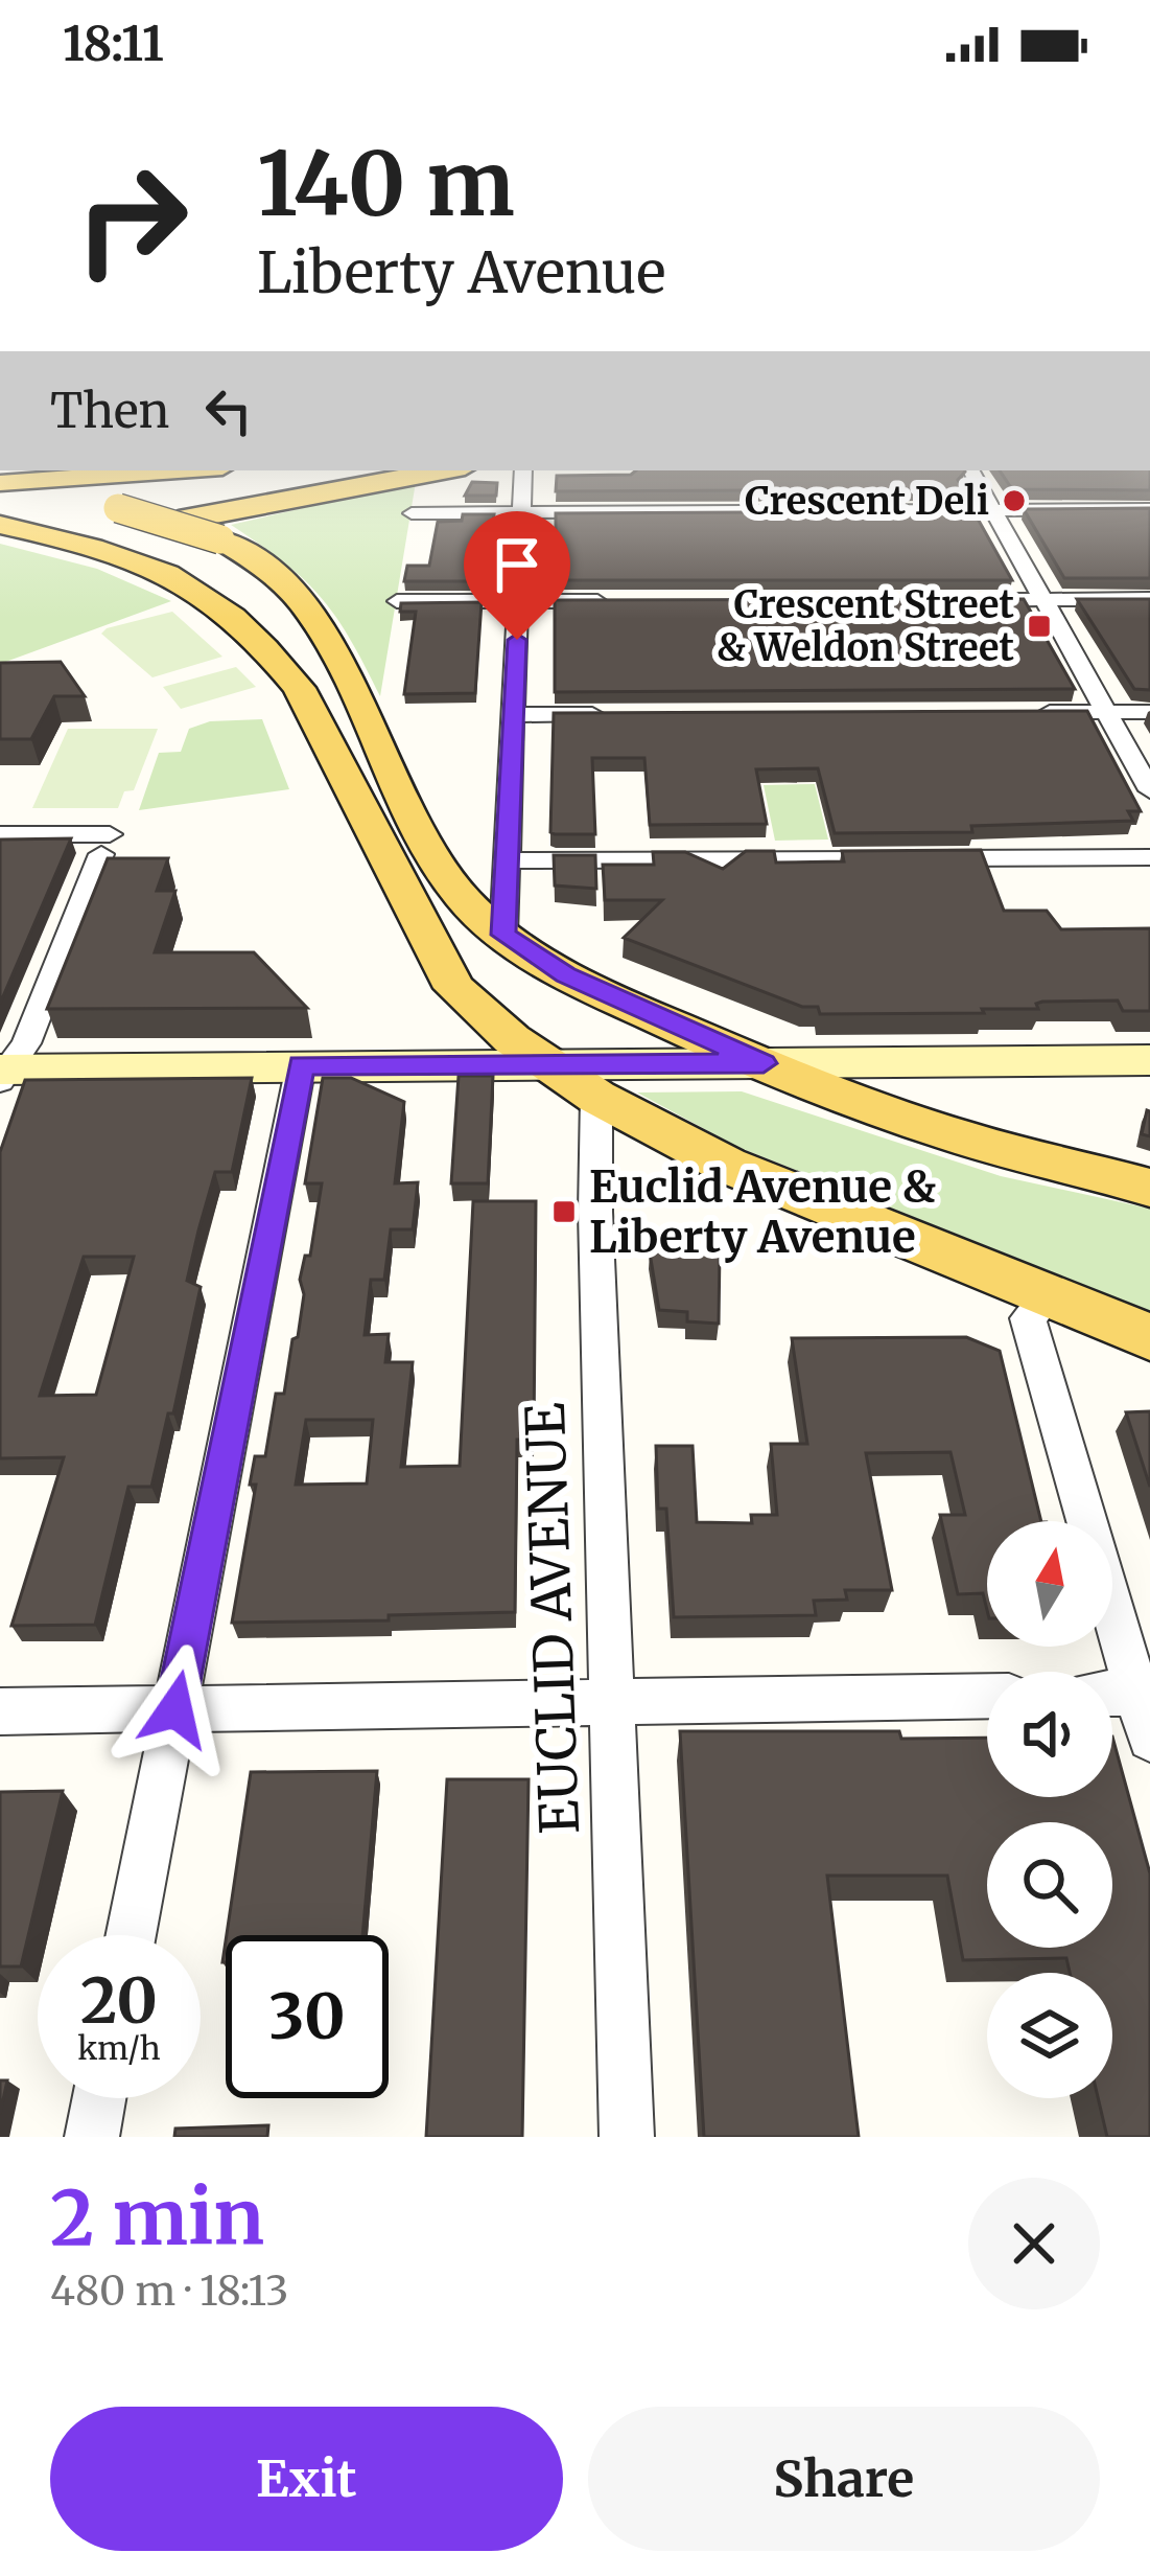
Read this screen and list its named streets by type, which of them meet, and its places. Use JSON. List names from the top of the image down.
{
  "streets": {
    "street": ["EUCLID AVENUE"]
  },
  "places": {
    "other": ["Crescent Deli"],
    "transit": ["Crescent Street & Weldon Street", "Euclid Avenue & Liberty Avenue"]
  },
  "north": "top",
  "page": {
    "status": "18:11",
    "turn": ["140 m", "Liberty Avenue"],
    "then": "Then",
    "speed": "20 km/h",
    "limit": "30",
    "heading": ["2 min", "480 m · 18:13"],
    "buttons": ["Exit", "Share"]
  }
}
